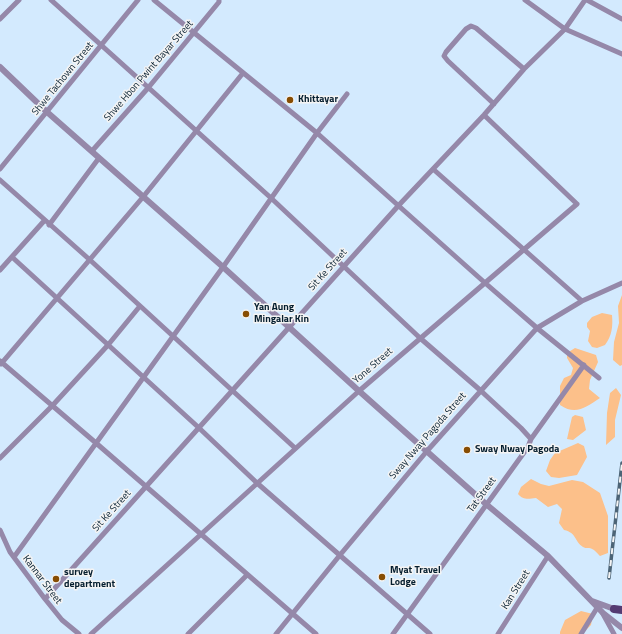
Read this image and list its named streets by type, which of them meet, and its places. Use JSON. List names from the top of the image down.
{
  "streets": {
    "street": [
      "Shwe Hbon Pwint Bayar Street",
      "Shwe Tachown Street",
      "Sit Ke Street",
      "Yone Street",
      "Sway Nway Pagoda Street",
      "Tat Street",
      "Kannar Street",
      "Kan Street"
    ]
  },
  "crossings": [
    ["Sit Ke Street", "Yone Street"],
    ["Sit Ke Street", "Kannar Street"]
  ],
  "places": [
    "Khittayar",
    "Yan Aung Mingalar Kin",
    "Sway Nway Pagoda",
    "Myat Travel Lodge",
    "survey department"
  ]
}
